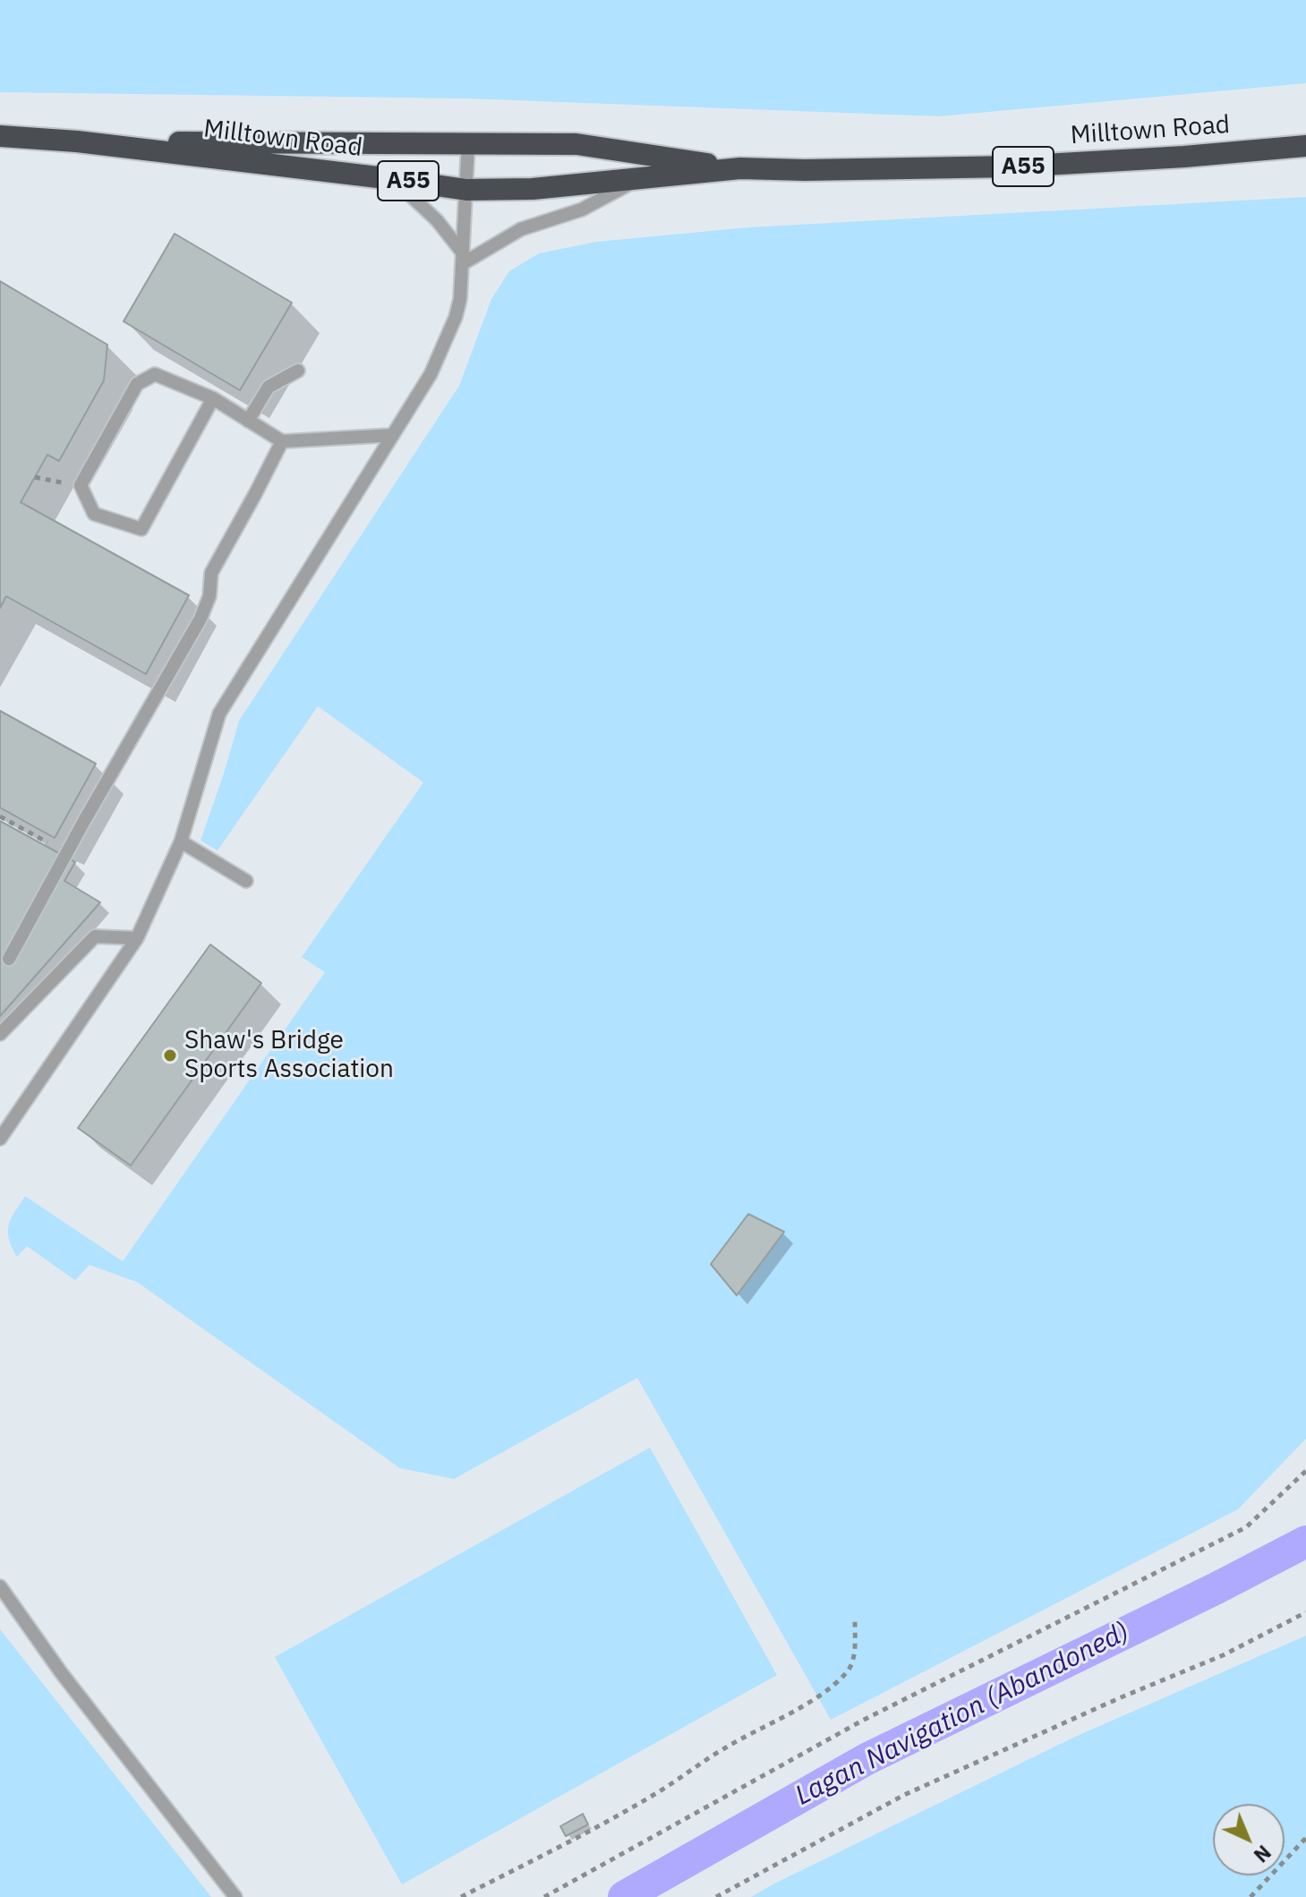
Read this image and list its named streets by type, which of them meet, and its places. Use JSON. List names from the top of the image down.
{
  "streets": {
    "highway": ["Milltown Road", "A55"]
  },
  "water": ["Lagan Navigation (Abandoned)"],
  "places": ["Shaw's Bridge Sports Association"],
  "north": "bottom right"
}
